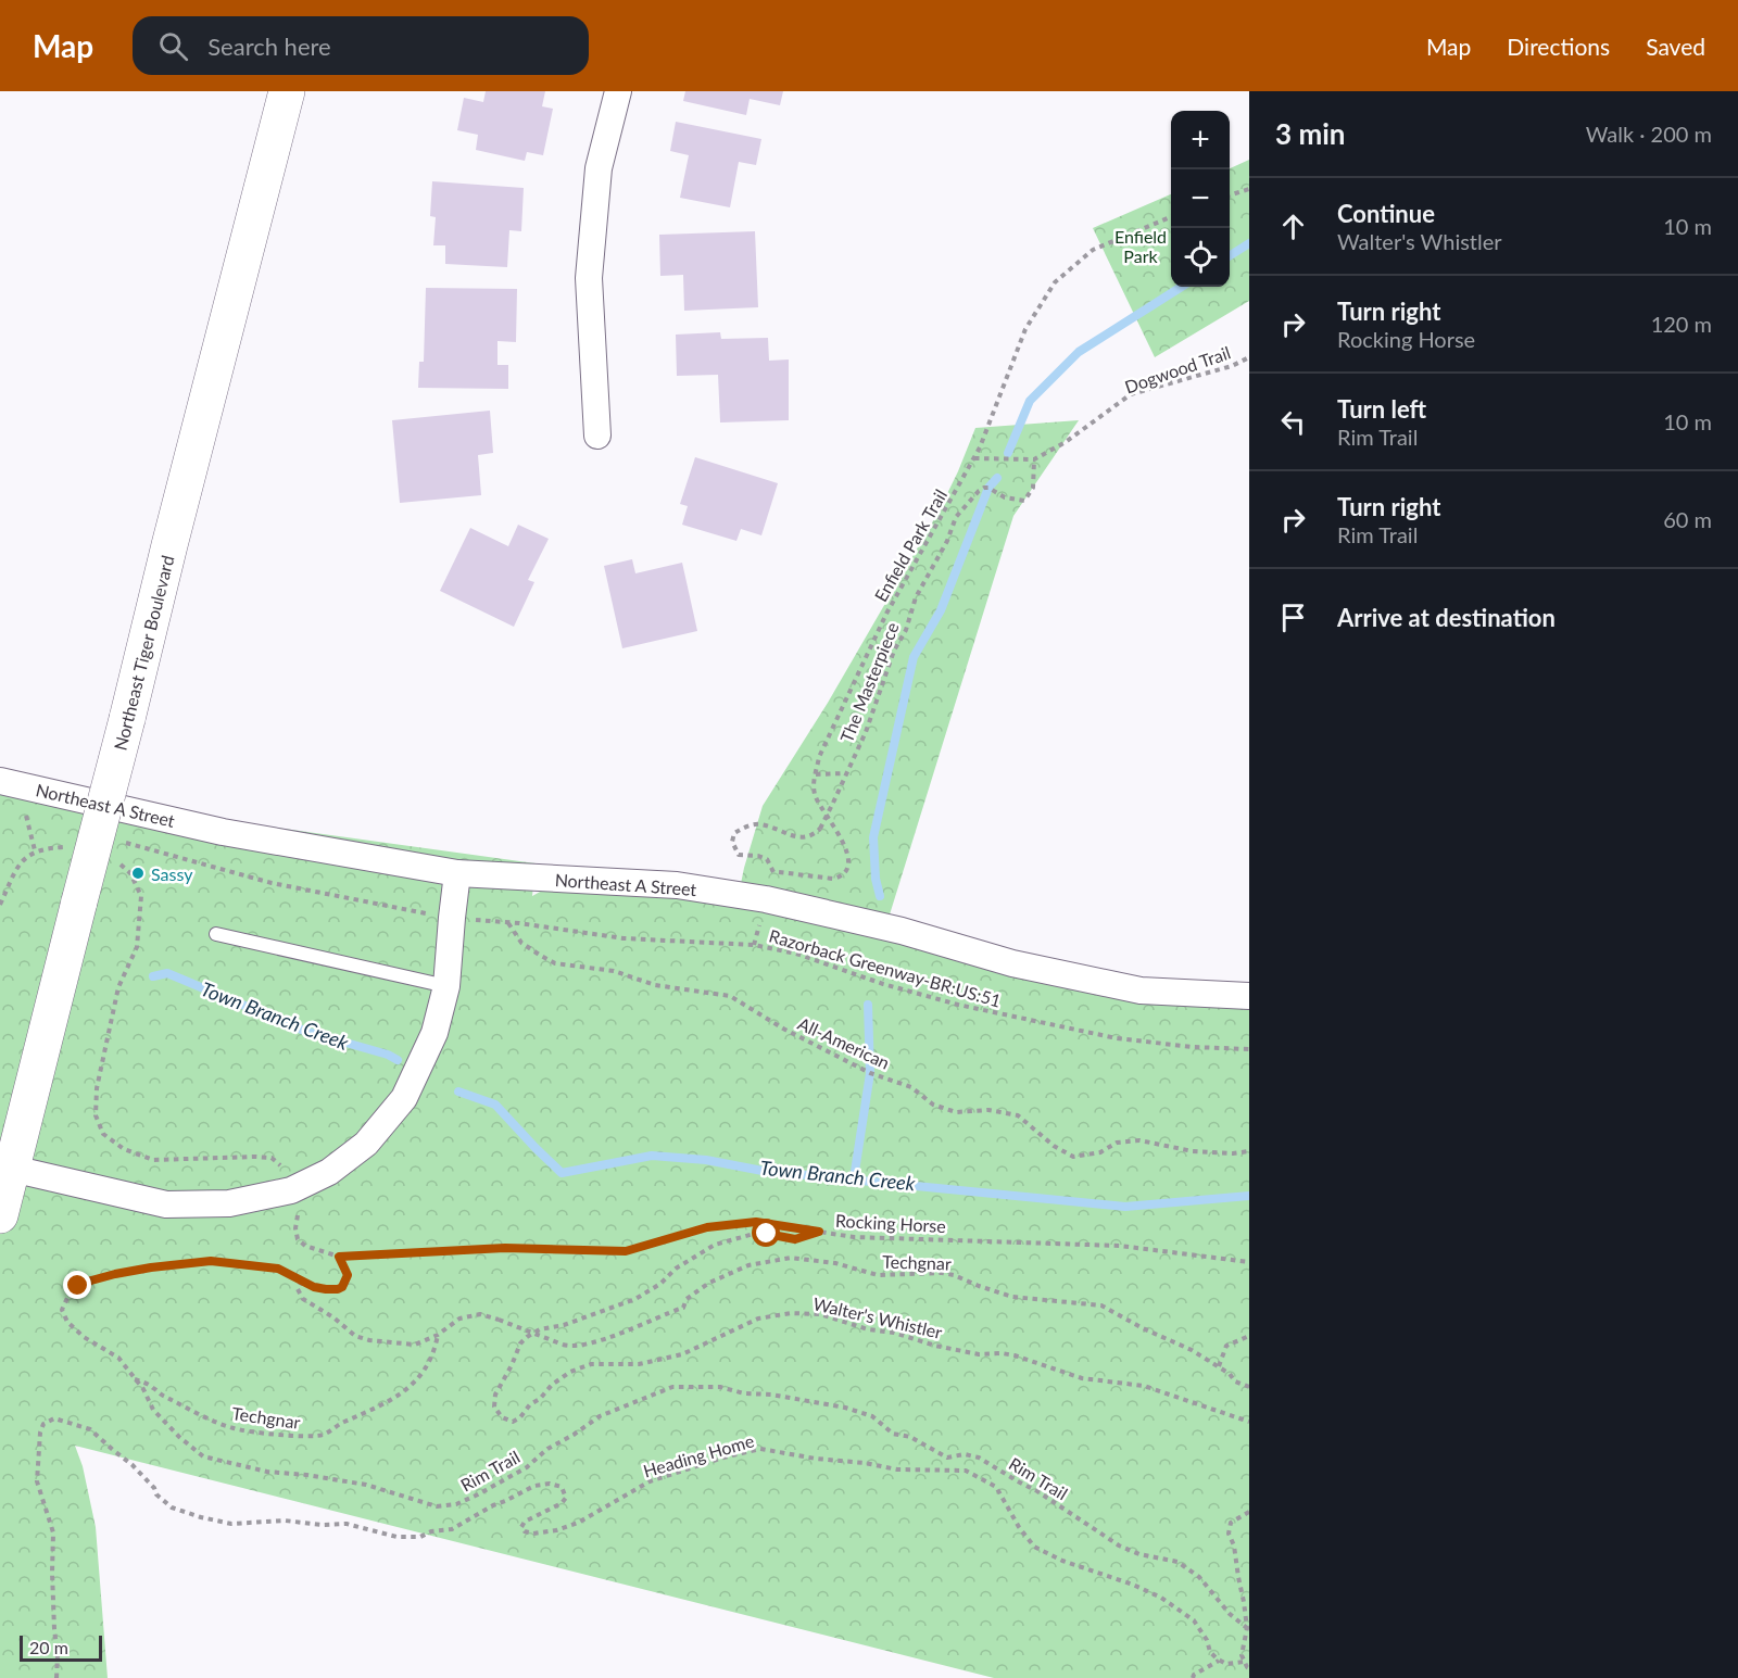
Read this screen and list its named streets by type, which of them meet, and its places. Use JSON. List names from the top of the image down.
{
  "streets": {
    "street": ["Northeast Tiger Boulevard", "Northeast A Street"],
    "path": [
      "Dogwood Trail",
      "Enfield Park Trail",
      "The Masterpiece",
      "Razorback Greenway-BR:US:51",
      "All-American",
      "Rocking Horse",
      "Techgnar",
      "Walter's Whistler",
      "Heading Home",
      "Rim Trail"
    ]
  },
  "crossings": [
    ["Dogwood Trail", "The Masterpiece"],
    ["Enfield Park Trail", "The Masterpiece"],
    ["Razorback Greenway-BR:US:51", "All-American"],
    ["Rocking Horse", "Walter's Whistler"],
    ["Rocking Horse", "Rim Trail"],
    ["Techgnar", "Rim Trail"]
  ],
  "water": ["Town Branch Creek"],
  "parks": ["Enfield Park"],
  "places": ["Sassy"],
  "scale_bar": "20 m",
  "page": {
    "header": "Map",
    "search": "Search here",
    "nav": ["Map", "Directions", "Saved"],
    "heading": ["3 min", "Walk · 200 m"],
    "map_buttons": ["+", "−"],
    "list": [
      ["Continue", "Walter's Whistler", "10 m"],
      ["Turn right", "Rocking Horse", "120 m"],
      ["Turn left", "Rim Trail", "10 m"],
      ["Turn right", "Rim Trail", "60 m"],
      "Arrive at destination"
    ],
    "scale": "20 m"
  }
}
